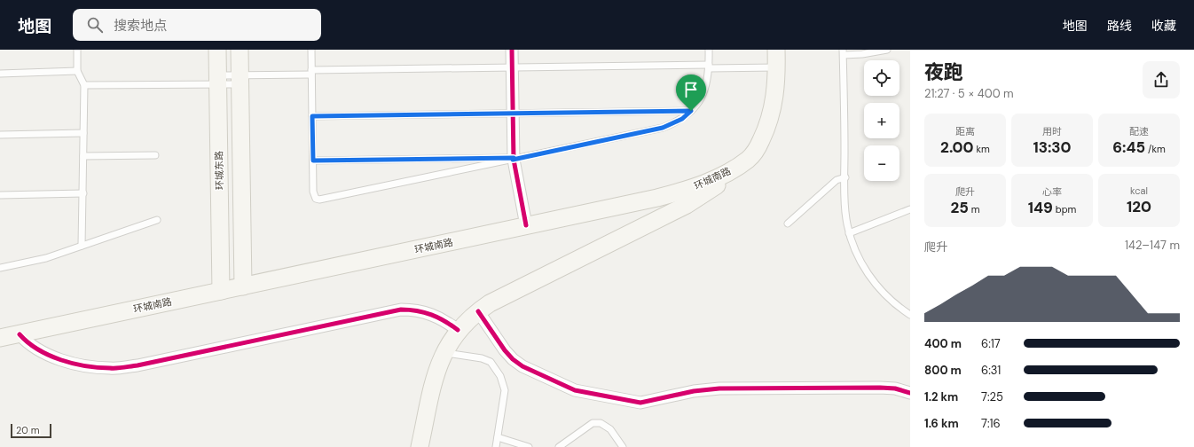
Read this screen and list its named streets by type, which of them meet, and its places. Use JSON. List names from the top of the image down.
{
  "streets": {
    "main road": ["环城东路", "环城南路"]
  },
  "crossings": [
    ["环城东路", "环城南路"]
  ],
  "scale_bar": "20 m",
  "page": {
    "header": "地图",
    "search": "搜索地点",
    "nav": ["地图", "路线", "收藏"],
    "heading": ["夜跑", "21:27 · 5 × 400 m"],
    "map_buttons": ["+", "−"],
    "stats": [
      ["距离", "2.00 km"],
      ["用时", "13:30"],
      ["配速", "6:45 /km"],
      ["爬升", "25 m"],
      ["心率", "149 bpm"],
      ["kcal", "120"]
    ],
    "chart": ["爬升", "142–147 m"],
    "list": [
      {
        "name": "400 m",
        "note": "6:17"
      },
      {
        "name": "800 m",
        "note": "6:31"
      },
      {
        "name": "1.2 km",
        "note": "7:25"
      },
      {
        "name": "1.6 km",
        "note": "7:16"
      }
    ],
    "scale": "20 m"
  }
}
